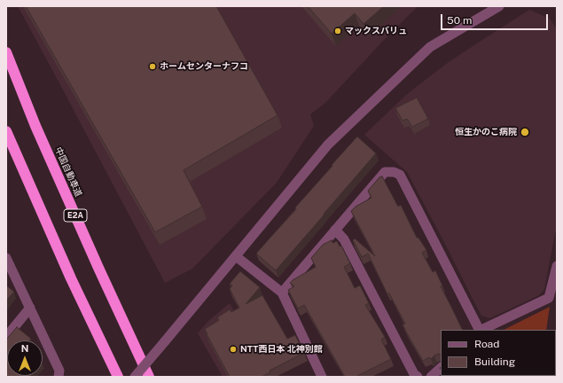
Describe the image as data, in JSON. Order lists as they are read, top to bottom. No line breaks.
{"streets":{"highway":["中国自動車道","E2A"]},"places":["マックスバリュ","ホームセンターナフコ","恒生かのこ病院","NTT西日本 北神別館"],"legend":["Road","Building"],"scale_bar":"50 m","north":"top"}
